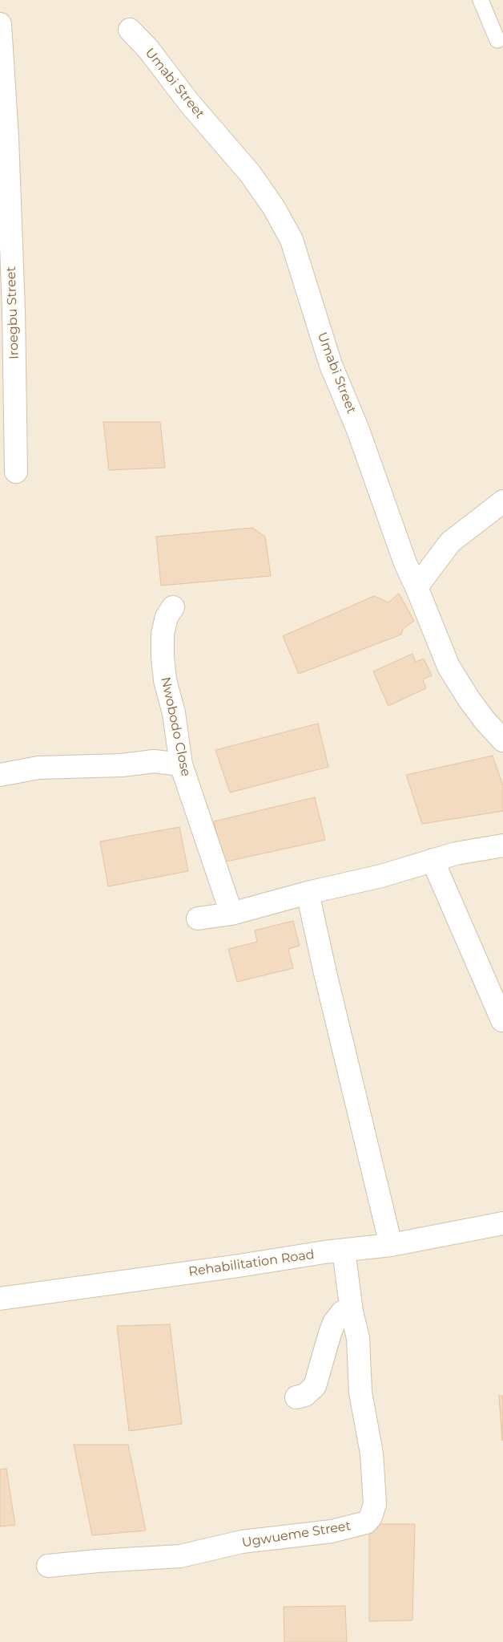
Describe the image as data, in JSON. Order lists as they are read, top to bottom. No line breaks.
{"streets":{"street":["Umabi Street","Iroegbu Street","Nwobodo Close","Rehabilitation Road","Ugwueme Street"]},"crossings":[["Rehabilitation Road","Ugwueme Street"]]}
